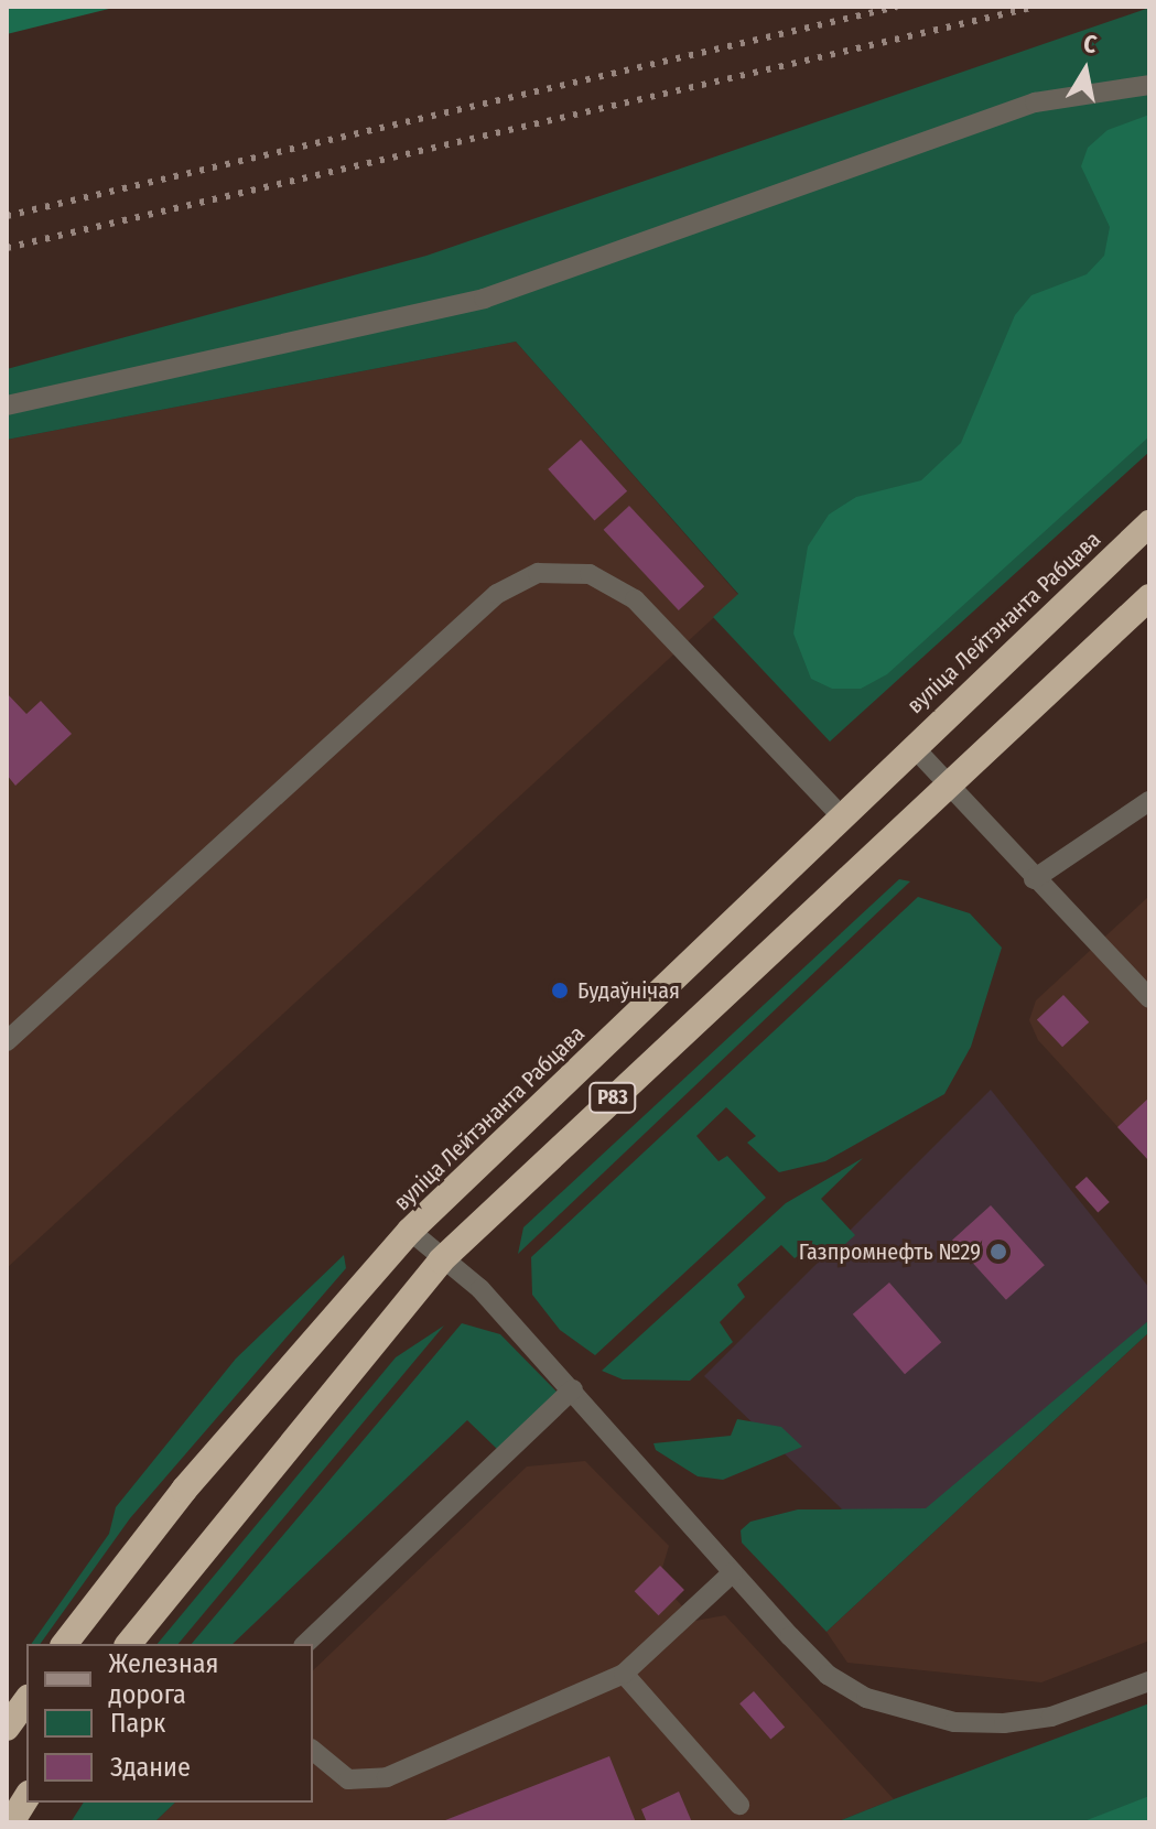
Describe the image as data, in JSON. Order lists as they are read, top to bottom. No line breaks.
{"streets":{"highway":["вуліца Лейтэнанта Рабцава","Р83"]},"places":["Будаўнічая","Газпромнефть №29"],"legend":["Железная дорога","Парк","Здание"],"north":"top"}
